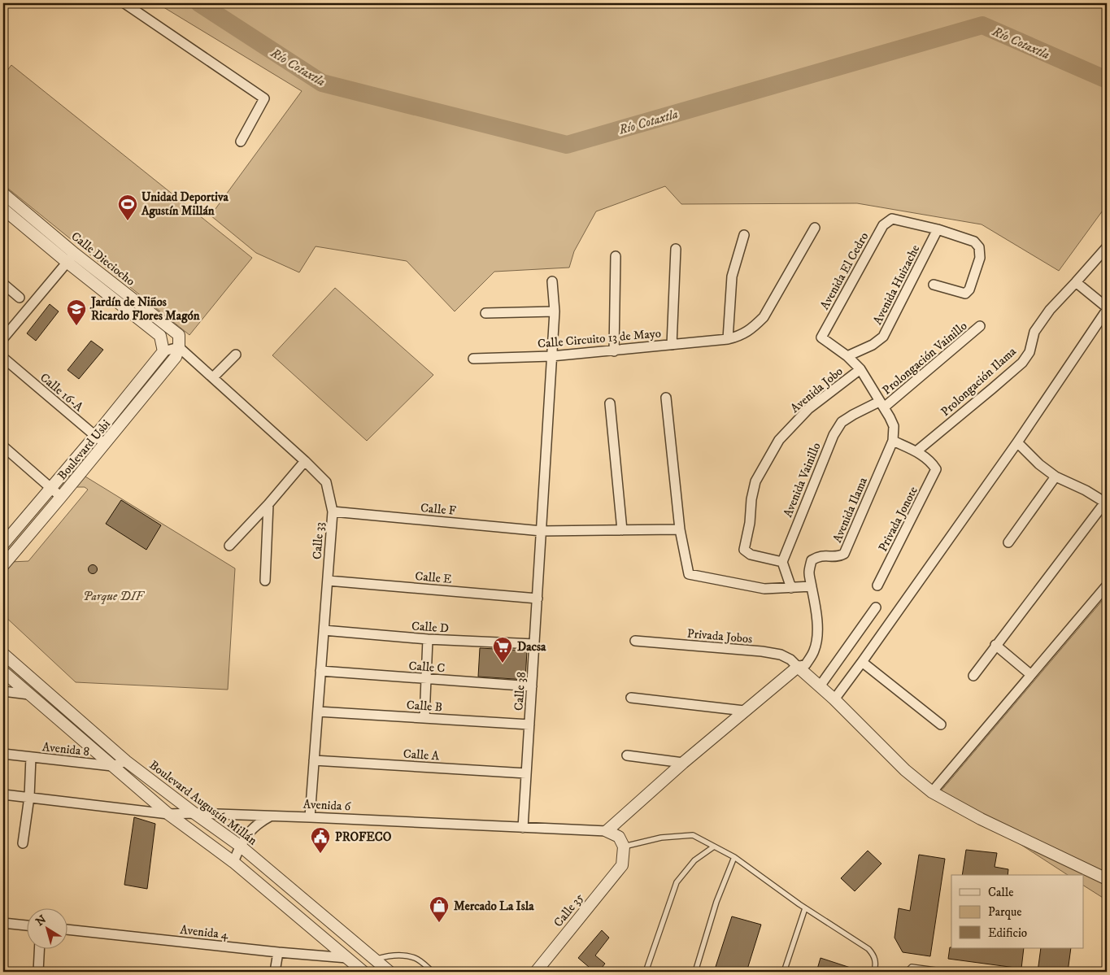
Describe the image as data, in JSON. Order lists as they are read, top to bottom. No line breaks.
{"streets":{"street":["Calle Dieciocho","Avenida El Cedro","Avenida Huizache","Calle Circuito 13 de Mayo","Prolongación Vainillo","Prolongación Ilama","Avenida Jobo","Calle 16-A","Boulevard Usbi","Avenida Vainillo","Calle F","Avenida Ilama","Privada Jonote","Calle 33","Calle E","Calle D","Privada Jobos","Calle C","Calle 38","Calle B","Avenida 8","Calle A","Boulevard Augustín Millán","Avenida 6","Calle 35","Avenida 4"]},"crossings":[["Calle Dieciocho","Boulevard Usbi"],["Calle Dieciocho","Calle 33"],["Avenida El Cedro","Avenida Huizache"],["Calle Circuito 13 de Mayo","Calle 38"],["Prolongación Vainillo","Avenida Vainillo"],["Prolongación Ilama","Privada Jonote"],["Avenida Jobo","Avenida Vainillo"],["Calle 16-A","Boulevard Usbi"],["Boulevard Usbi","Calle 33"],["Calle F","Calle 33"],["Calle F","Calle 38"],["Calle 33","Calle E"],["Calle 33","Calle D"],["Calle 33","Calle C"],["Calle 33","Calle B"],["Calle 33","Calle A"],["Calle 33","Avenida 6"],["Calle E","Calle 38"],["Calle D","Calle 38"],["Calle C","Calle 38"],["Calle 38","Calle B"],["Calle 38","Calle A"],["Calle 38","Avenida 6"],["Avenida 8","Boulevard Augustín Millán"],["Boulevard Augustín Millán","Avenida 6"]],"water":["Río Cotaxtla"],"parks":["Parque DIF"],"places":{"sports":["Unidad Deportiva Agustín Millán"],"school or university":["Jardín de Niños Ricardo Flores Magón"],"supermarket":["Dacsa"],"public building":["PROFECO"],"shop":["Mercado La Isla"]},"legend":["Calle","Parque","Edificio"],"north":"top left"}
